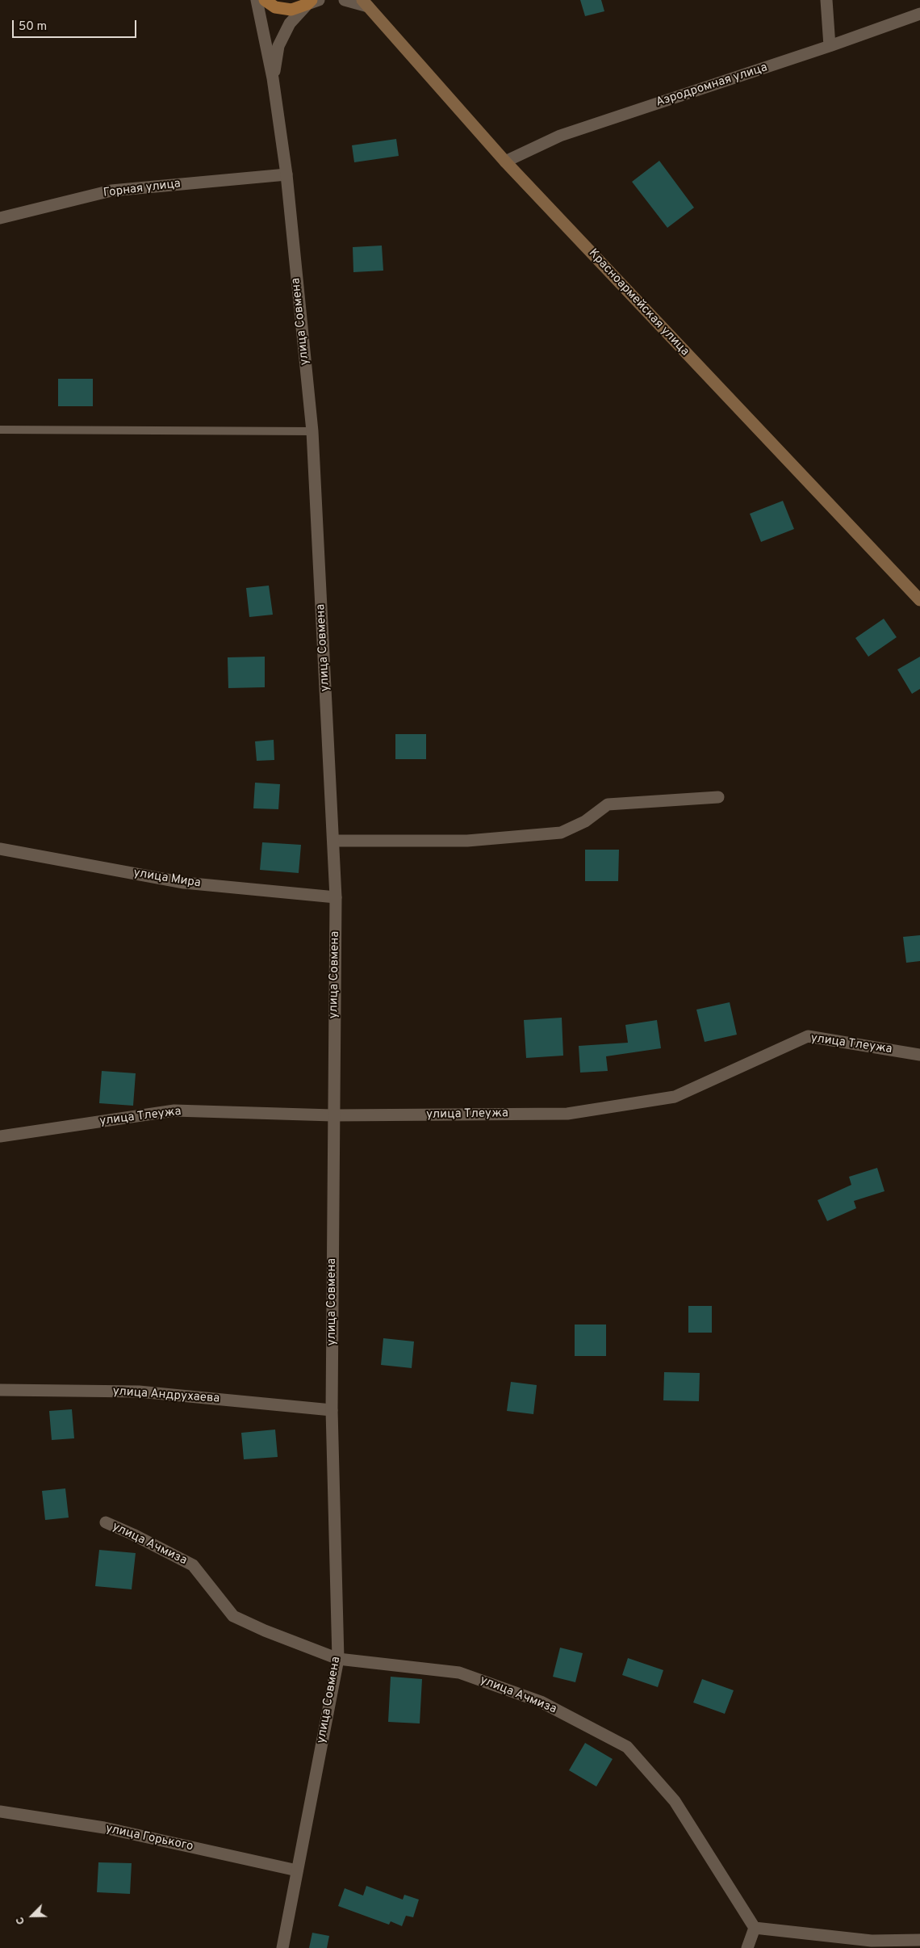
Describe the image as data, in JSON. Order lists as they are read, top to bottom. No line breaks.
{"streets":{"main road":["Красноармейская улица"],"street":["Аэродромная улица","Горная улица","улица Совмена","улица Мира","улица Тлеужа","улица Андрухаева","улица Ачмиза","улица Горького"]},"crossings":[["Аэродромная улица","Красноармейская улица"],["Горная улица","улица Совмена"],["улица Совмена","улица Мира"],["улица Совмена","улица Тлеужа"],["улица Совмена","улица Андрухаева"],["улица Совмена","улица Ачмиза"],["улица Совмена","улица Горького"]],"scale_bar":"50 m","north":"bottom left"}
